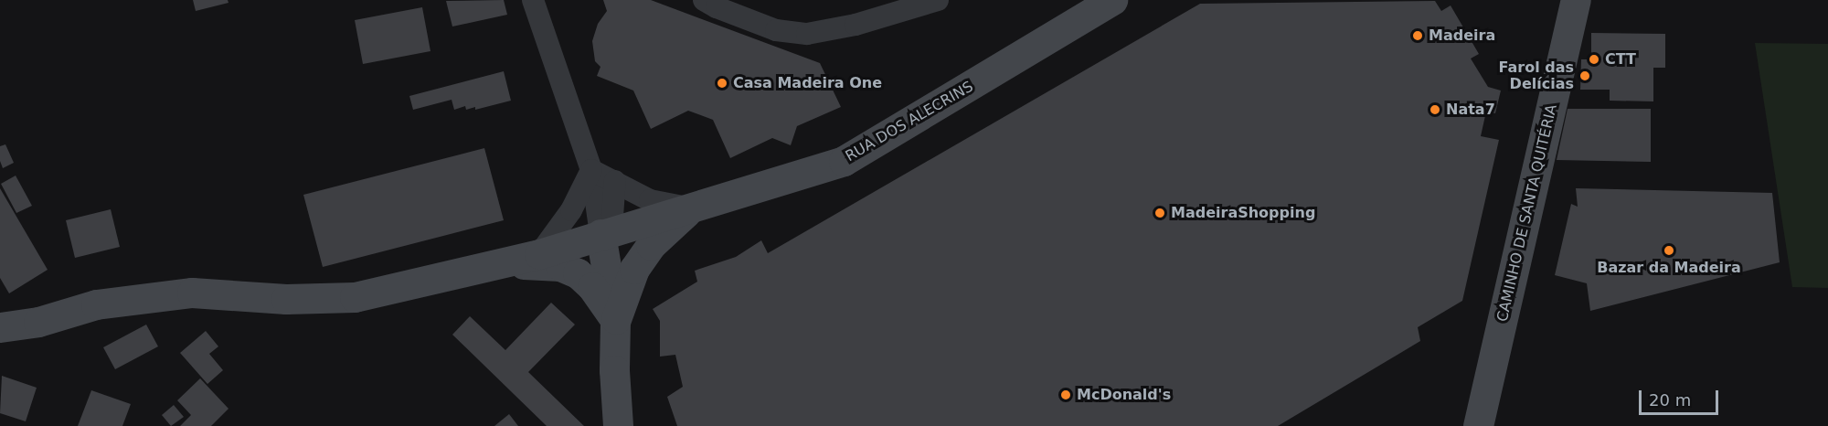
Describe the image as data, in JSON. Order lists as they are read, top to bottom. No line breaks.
{"streets":{"street":["RUA DOS ALECRINS","CAMINHO DE SANTA QUITÉRIA"]},"places":["Madeira","CTT","Farol das Delícias","Casa Madeira One","Nata7","MadeiraShopping","Bazar da Madeira","McDonald's"],"scale_bar":"20 m"}
